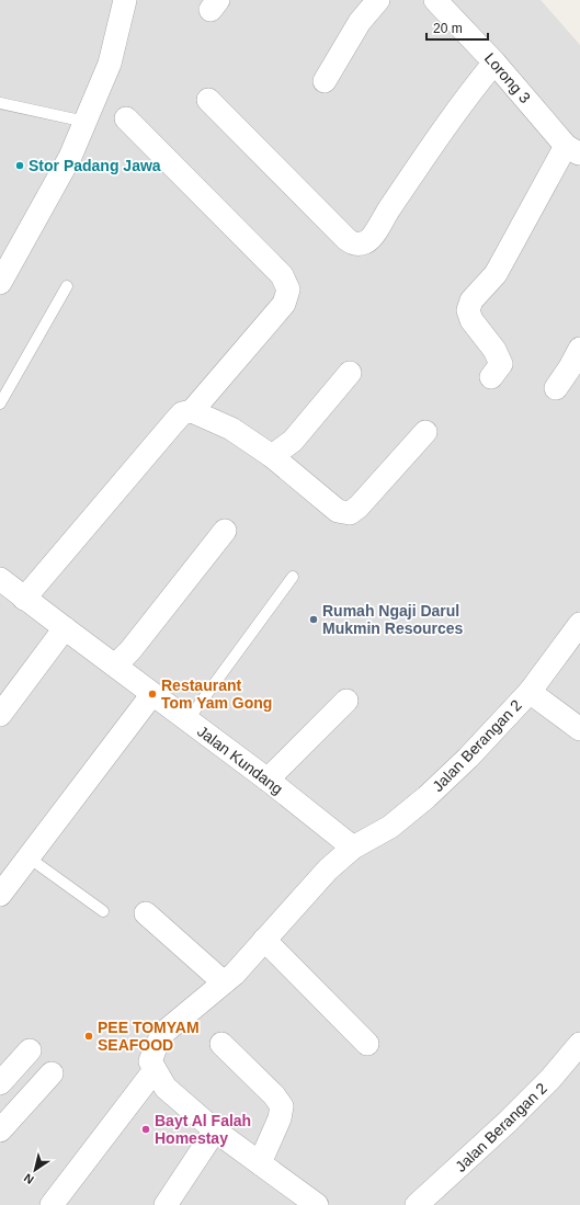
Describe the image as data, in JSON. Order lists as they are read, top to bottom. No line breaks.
{"streets":{"street":["Lorong 3","Jalan Berangan 2","Jalan Kundang"]},"crossings":[["Jalan Berangan 2","Jalan Kundang"]],"places":["Stor Padang Jawa","Rumah Ngaji Darul Mukmin Resources","Restaurant Tom Yam Gong","PEE TOMYAM SEAFOOD","Bayt Al Falah Homestay"],"scale_bar":"20 m","north":"bottom left"}
